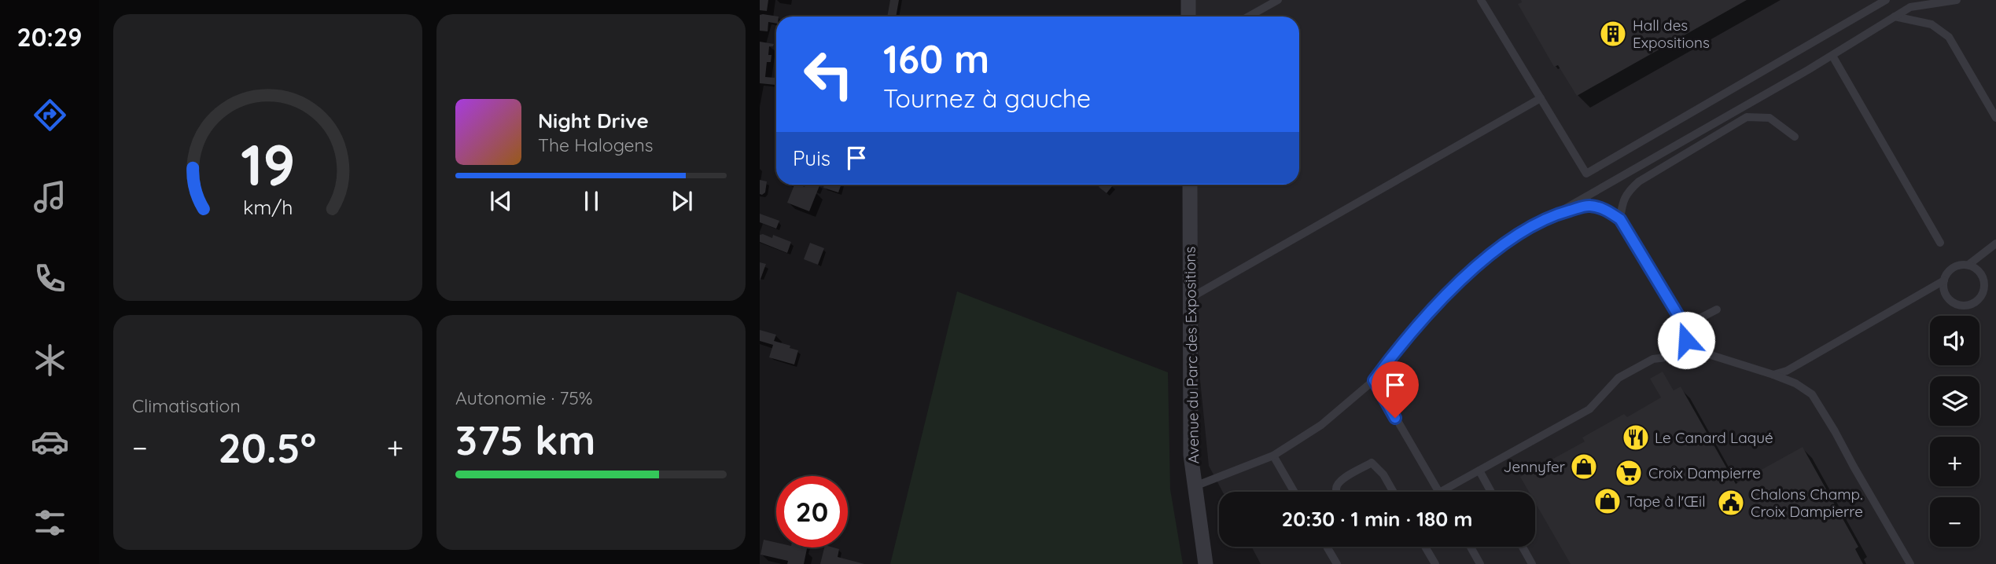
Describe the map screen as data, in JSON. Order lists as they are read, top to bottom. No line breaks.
{"streets":{"street":["Avenue du Parc des Expositions"]},"places":{"building":["Hall des Expositions"],"restaurant":["Le Canard Laqué"],"shop":["Jennyfer","Tape à l'Œil"],"supermarket":["Croix Dampierre"],"public building":["Chalons Champ. Croix Dampierre"]},"page":{"tabs":"20:29","turn":["160 m","Tournez à gauche"],"song":["Night Drive","The Halogens"],"then":"Puis","tile":["Climatisation",["Autonomie · 75%","375 km"]],"map_buttons":["+","−"],"heat":["−","20.5°","+"],"limit":"20","trip":"20:30 · 1 min · 180 m","gauge":["19","km/h"]}}
